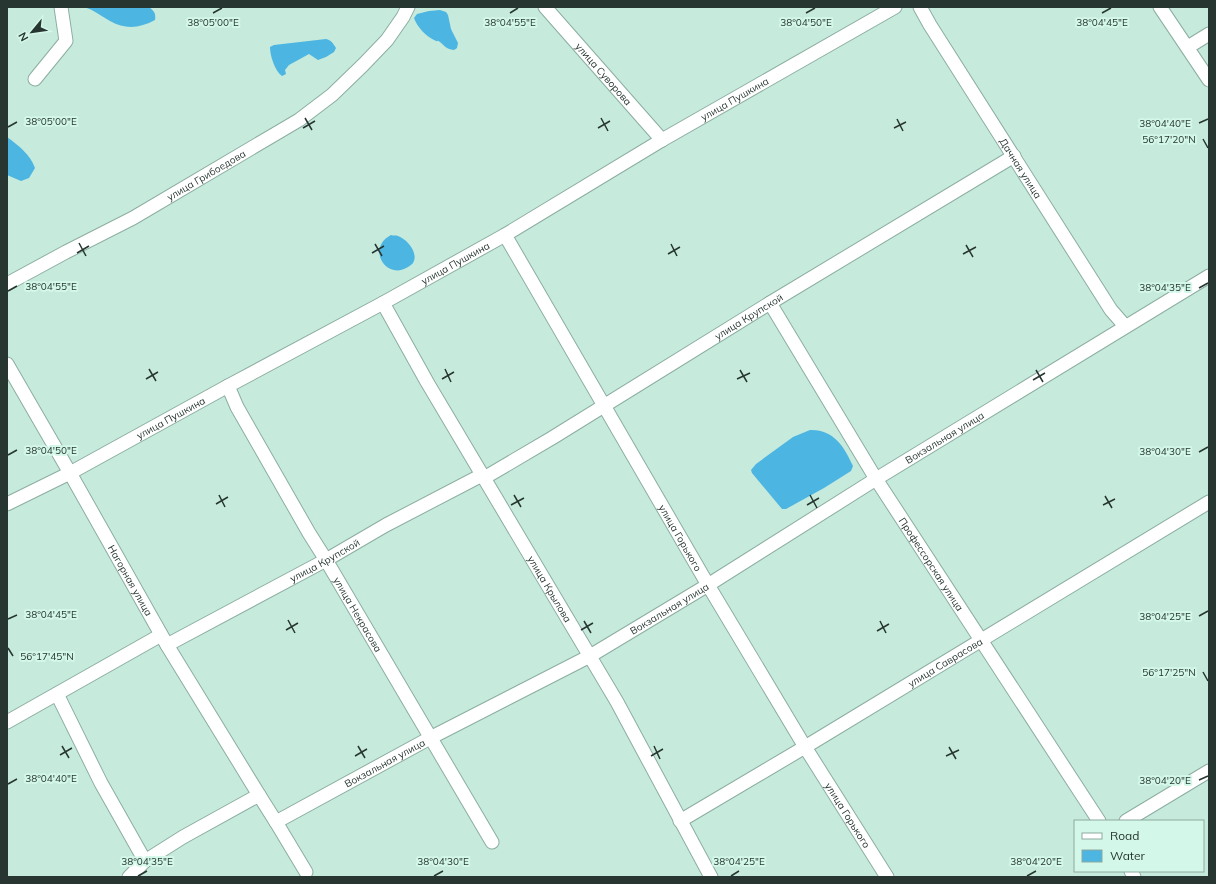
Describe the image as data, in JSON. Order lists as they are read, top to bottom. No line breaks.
{"streets":{"street":["улица Суворова","улица Пушкина","Дачная улица","улица Грибоедова","улица Крупской","Вокзальная улица","улица Горького","Профессорская улица","Нагорная улица","улица Крылова","улица Некрасова","улица Саврасова"]},"crossings":[["улица Суворова","улица Пушкина"],["улица Пушкина","улица Горького"],["улица Пушкина","Нагорная улица"],["улица Пушкина","улица Крылова"],["улица Пушкина","улица Некрасова"],["Дачная улица","улица Крупской"],["Дачная улица","Вокзальная улица"],["улица Крупской","улица Горького"],["улица Крупской","Профессорская улица"],["улица Крупской","Нагорная улица"],["улица Крупской","улица Крылова"],["улица Крупской","улица Некрасова"],["Вокзальная улица","улица Горького"],["Вокзальная улица","Профессорская улица"],["Вокзальная улица","улица Крылова"],["Вокзальная улица","улица Некрасова"],["улица Горького","улица Саврасова"],["Профессорская улица","улица Саврасова"],["улица Крылова","улица Саврасова"]],"legend":["Road","Water"],"north":"bottom left","coordinates":["38°05'00\"E","38°04'55\"E","38°04'50\"E","38°04'45\"E","38°04'40\"E","56°17'20\"N","38°04'35\"E","38°04'30\"E","38°04'25\"E","56°17'45\"N","56°17'25\"N","38°04'20\"E"]}
